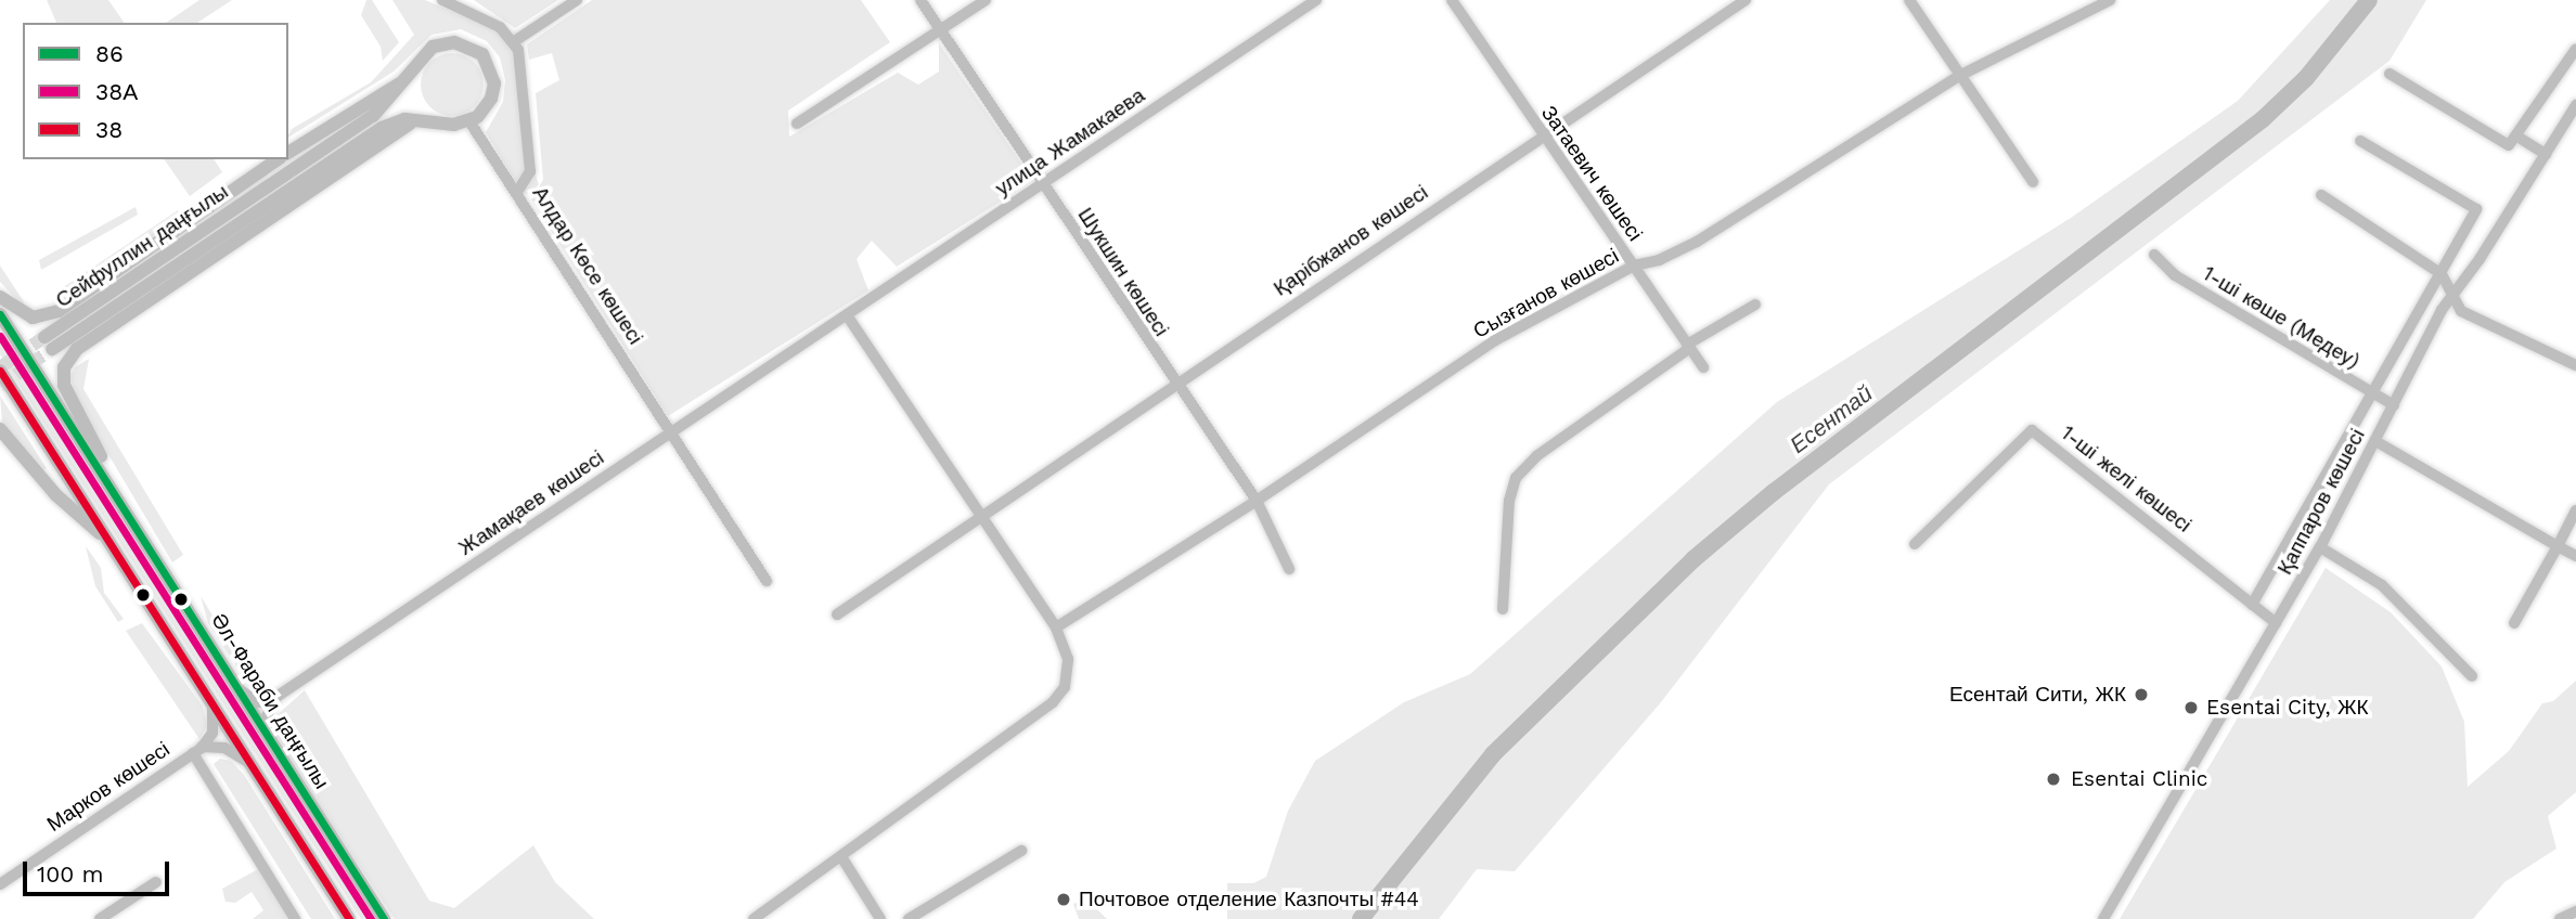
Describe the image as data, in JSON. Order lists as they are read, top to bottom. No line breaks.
{"streets":{"main road":["Сейфуллин даңғылы","Әл-Фараби даңғылы"],"street":["улица Жамакаева","Затаевич көшесі","Қарібжанов көшесі","Алдар Көсе көшесі","Шукшин көшесі","Сызғанов көшесі","1-ші көше (Медеу)","1-ші желі көшесі","Қаппаров көшесі","Жамақаев көшесі","Марков көшесі"]},"crossings":[["улица Жамакаева","Шукшин көшесі"],["улица Жамакаева","Жамақаев көшесі"],["Затаевич көшесі","Қарібжанов көшесі"],["Затаевич көшесі","Сызғанов көшесі"],["Қарібжанов көшесі","Шукшин көшесі"],["Сейфуллин даңғылы","Алдар Көсе көшесі"],["Алдар Көсе көшесі","Жамақаев көшесі"],["Шукшин көшесі","Сызғанов көшесі"],["1-ші көше (Медеу)","Қаппаров көшесі"],["1-ші желі көшесі","Қаппаров көшесі"]],"water":["Есентай"],"places":["Есентай Сити, ЖК","Esentai City, ЖК","Esentai Clinic","Почтовое отделение Казпочты #44"],"lines":["transit line 86","transit line 38А","transit line 38"],"legend":["86","38А","38"],"scale_bar":"100 m"}
